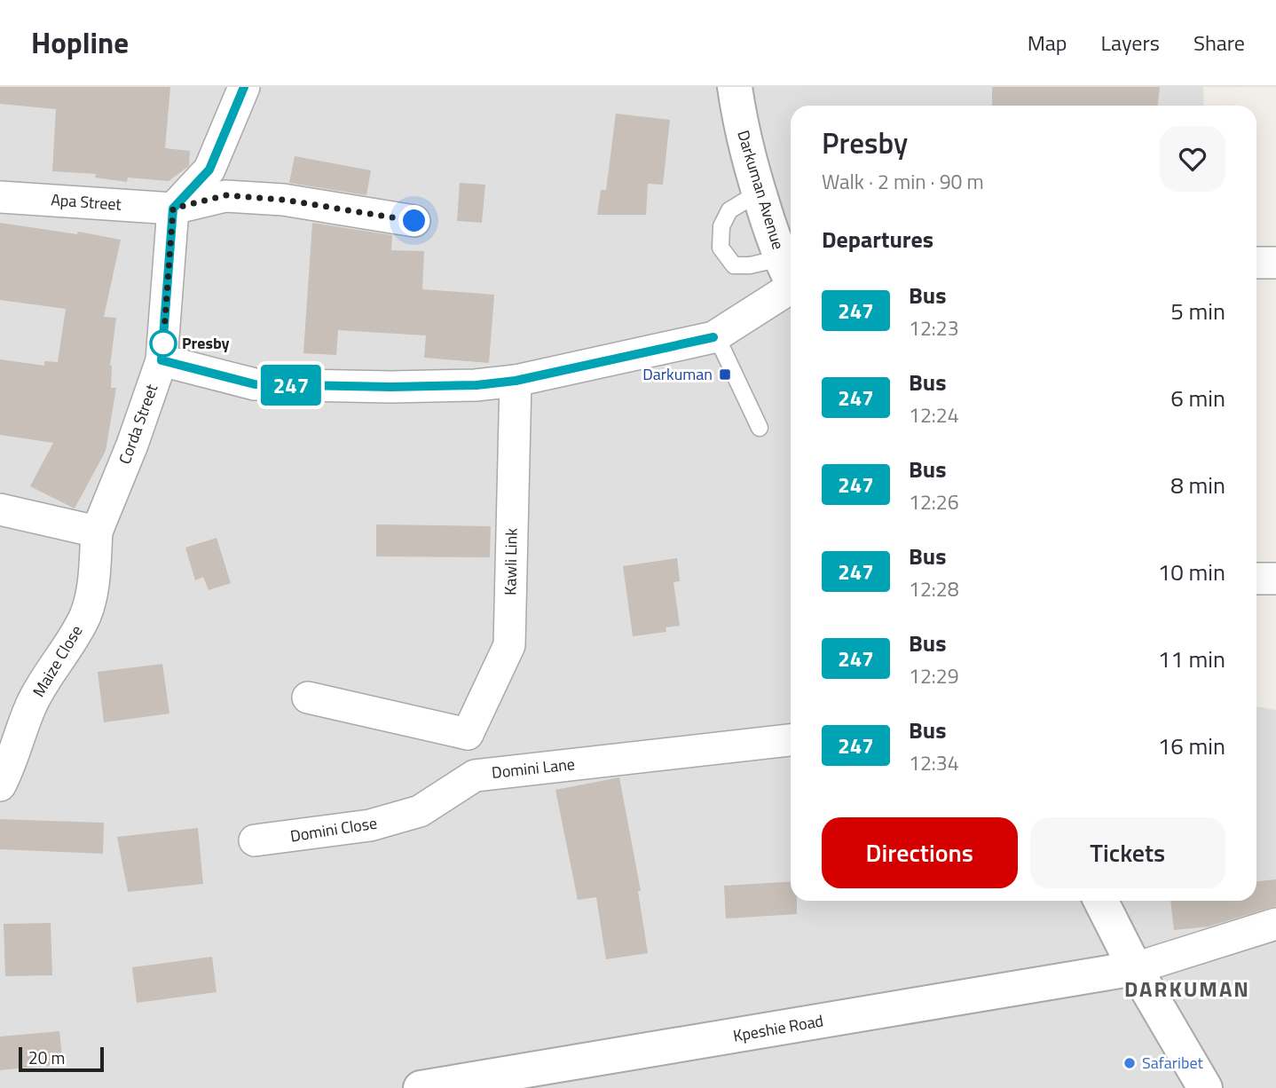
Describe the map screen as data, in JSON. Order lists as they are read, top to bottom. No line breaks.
{"streets":{"street":["Darkuman Avenue","Apa Street","Corda Street","Kawli Link","Maize Close","Domini Lane","Domini Close","Kpeshie Road"]},"crossings":[["Apa Street","Corda Street"],["Corda Street","Maize Close"],["Kawli Link","Domini Lane"],["Domini Lane","Domini Close"]],"districts":["DARKUMAN"],"places":{"other":["Presby","Safaribet"],"transit":["Darkuman"]},"lines":["bus line 247"],"scale_bar":"20 m","page":{"header":"Hopline","nav":["Map","Layers","Share"],"on_map":"247","heading":[["Presby","Walk · 2 min · 90 m"],"Departures"],"list":[{"mark":"247","name":"Bus","note":"12:23","value":"5 min"},{"mark":"247","name":"Bus","note":"12:24","value":"6 min"},{"mark":"247","name":"Bus","note":"12:26","value":"8 min"},{"mark":"247","name":"Bus","note":"12:28","value":"10 min"},{"mark":"247","name":"Bus","note":"12:29","value":"11 min"},{"mark":"247","name":"Bus","note":"12:34","value":"16 min"}],"buttons":["Directions","Tickets"],"scale":"20 m"}}
